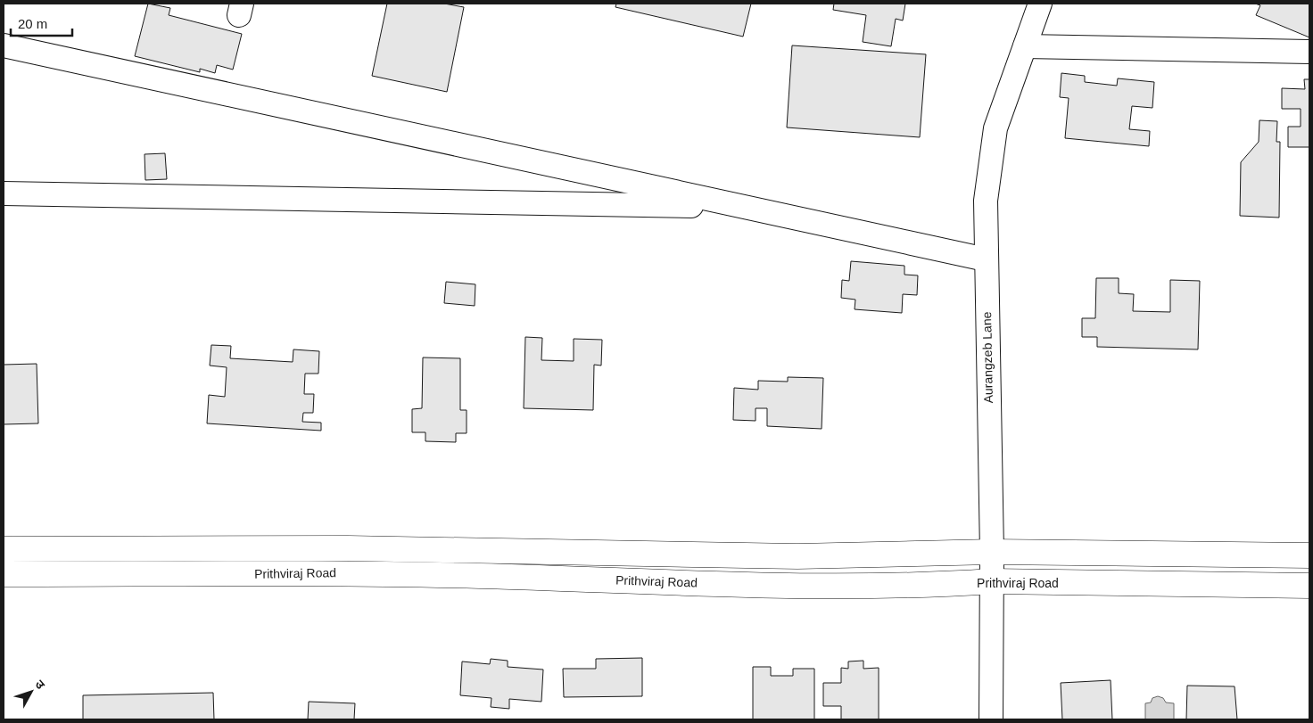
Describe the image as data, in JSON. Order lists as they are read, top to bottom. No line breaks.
{"streets":{"main road":["Prithviraj Road"],"street":["Aurangzeb Lane"]},"crossings":[["Aurangzeb Lane","Prithviraj Road"]],"scale_bar":"20 m","north":"top right"}
